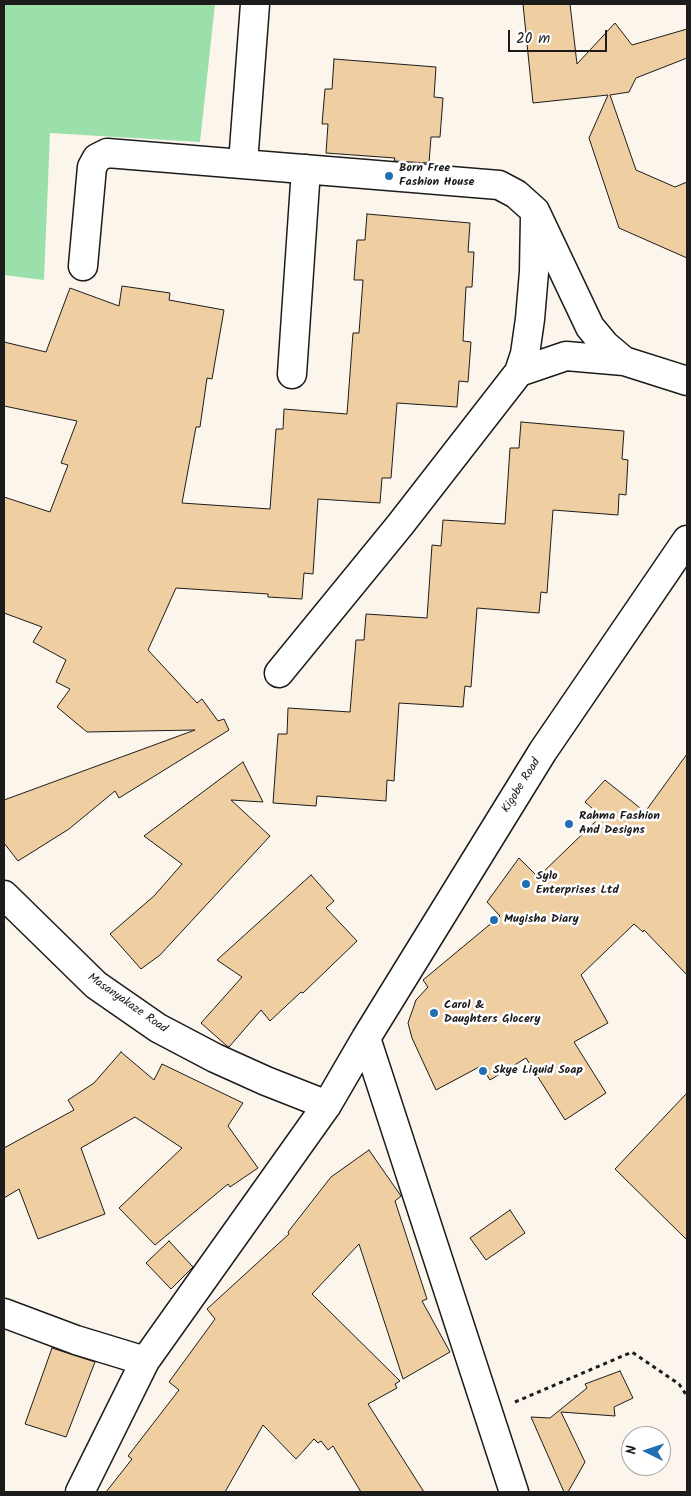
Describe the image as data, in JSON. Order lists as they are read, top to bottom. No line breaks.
{"streets":{"street":["Kigobe Road","Masanyakaze Road"]},"crossings":[["Kigobe Road","Masanyakaze Road"]],"places":["Born Free Fashion House","Rahma Fashion And Designs","Sylo Enterprises Ltd","Mugisha Diary","Carol & Daughters Glocery","Skye Liquid Soap"],"scale_bar":"20 m","north":"left"}
